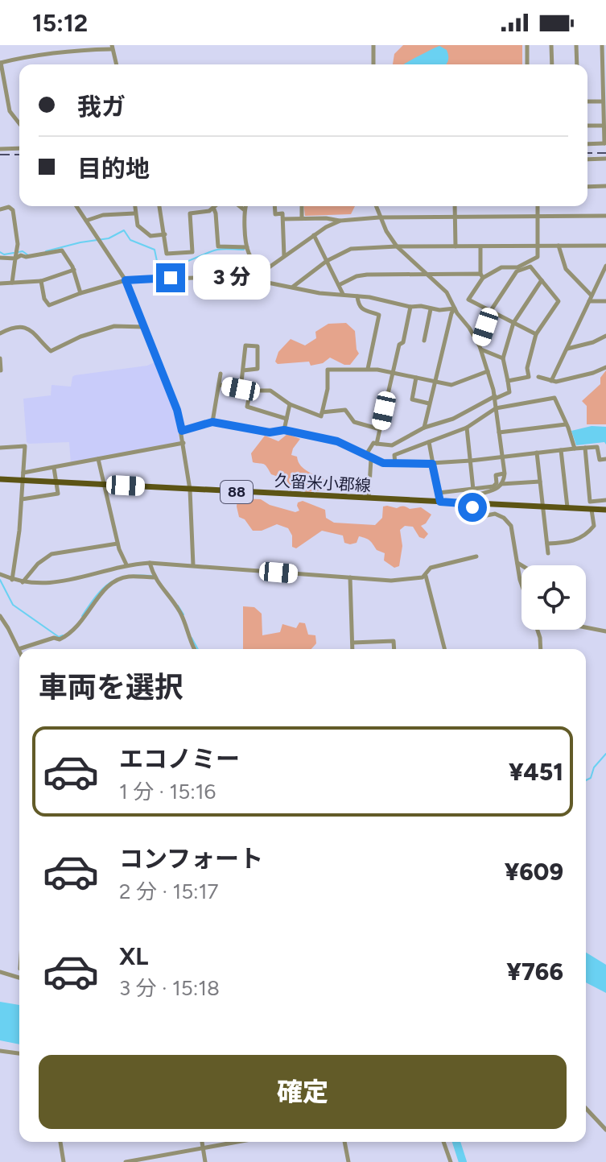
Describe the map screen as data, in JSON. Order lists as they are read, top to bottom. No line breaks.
{"streets":{"main road":["久留米小郡線","88"]},"page":{"status":"15:12","banner":["我ガ","目的地"],"bubble":"3 分","heading":"車両を選択","list":[{"name":"エコノミー","note":"1 分 · 15:16","value":"¥451"},{"name":"コンフォート","note":"2 分 · 15:17","value":"¥609"},{"name":"XL","note":"3 分 · 15:18","value":"¥766"}],"buttons":"確定"}}
